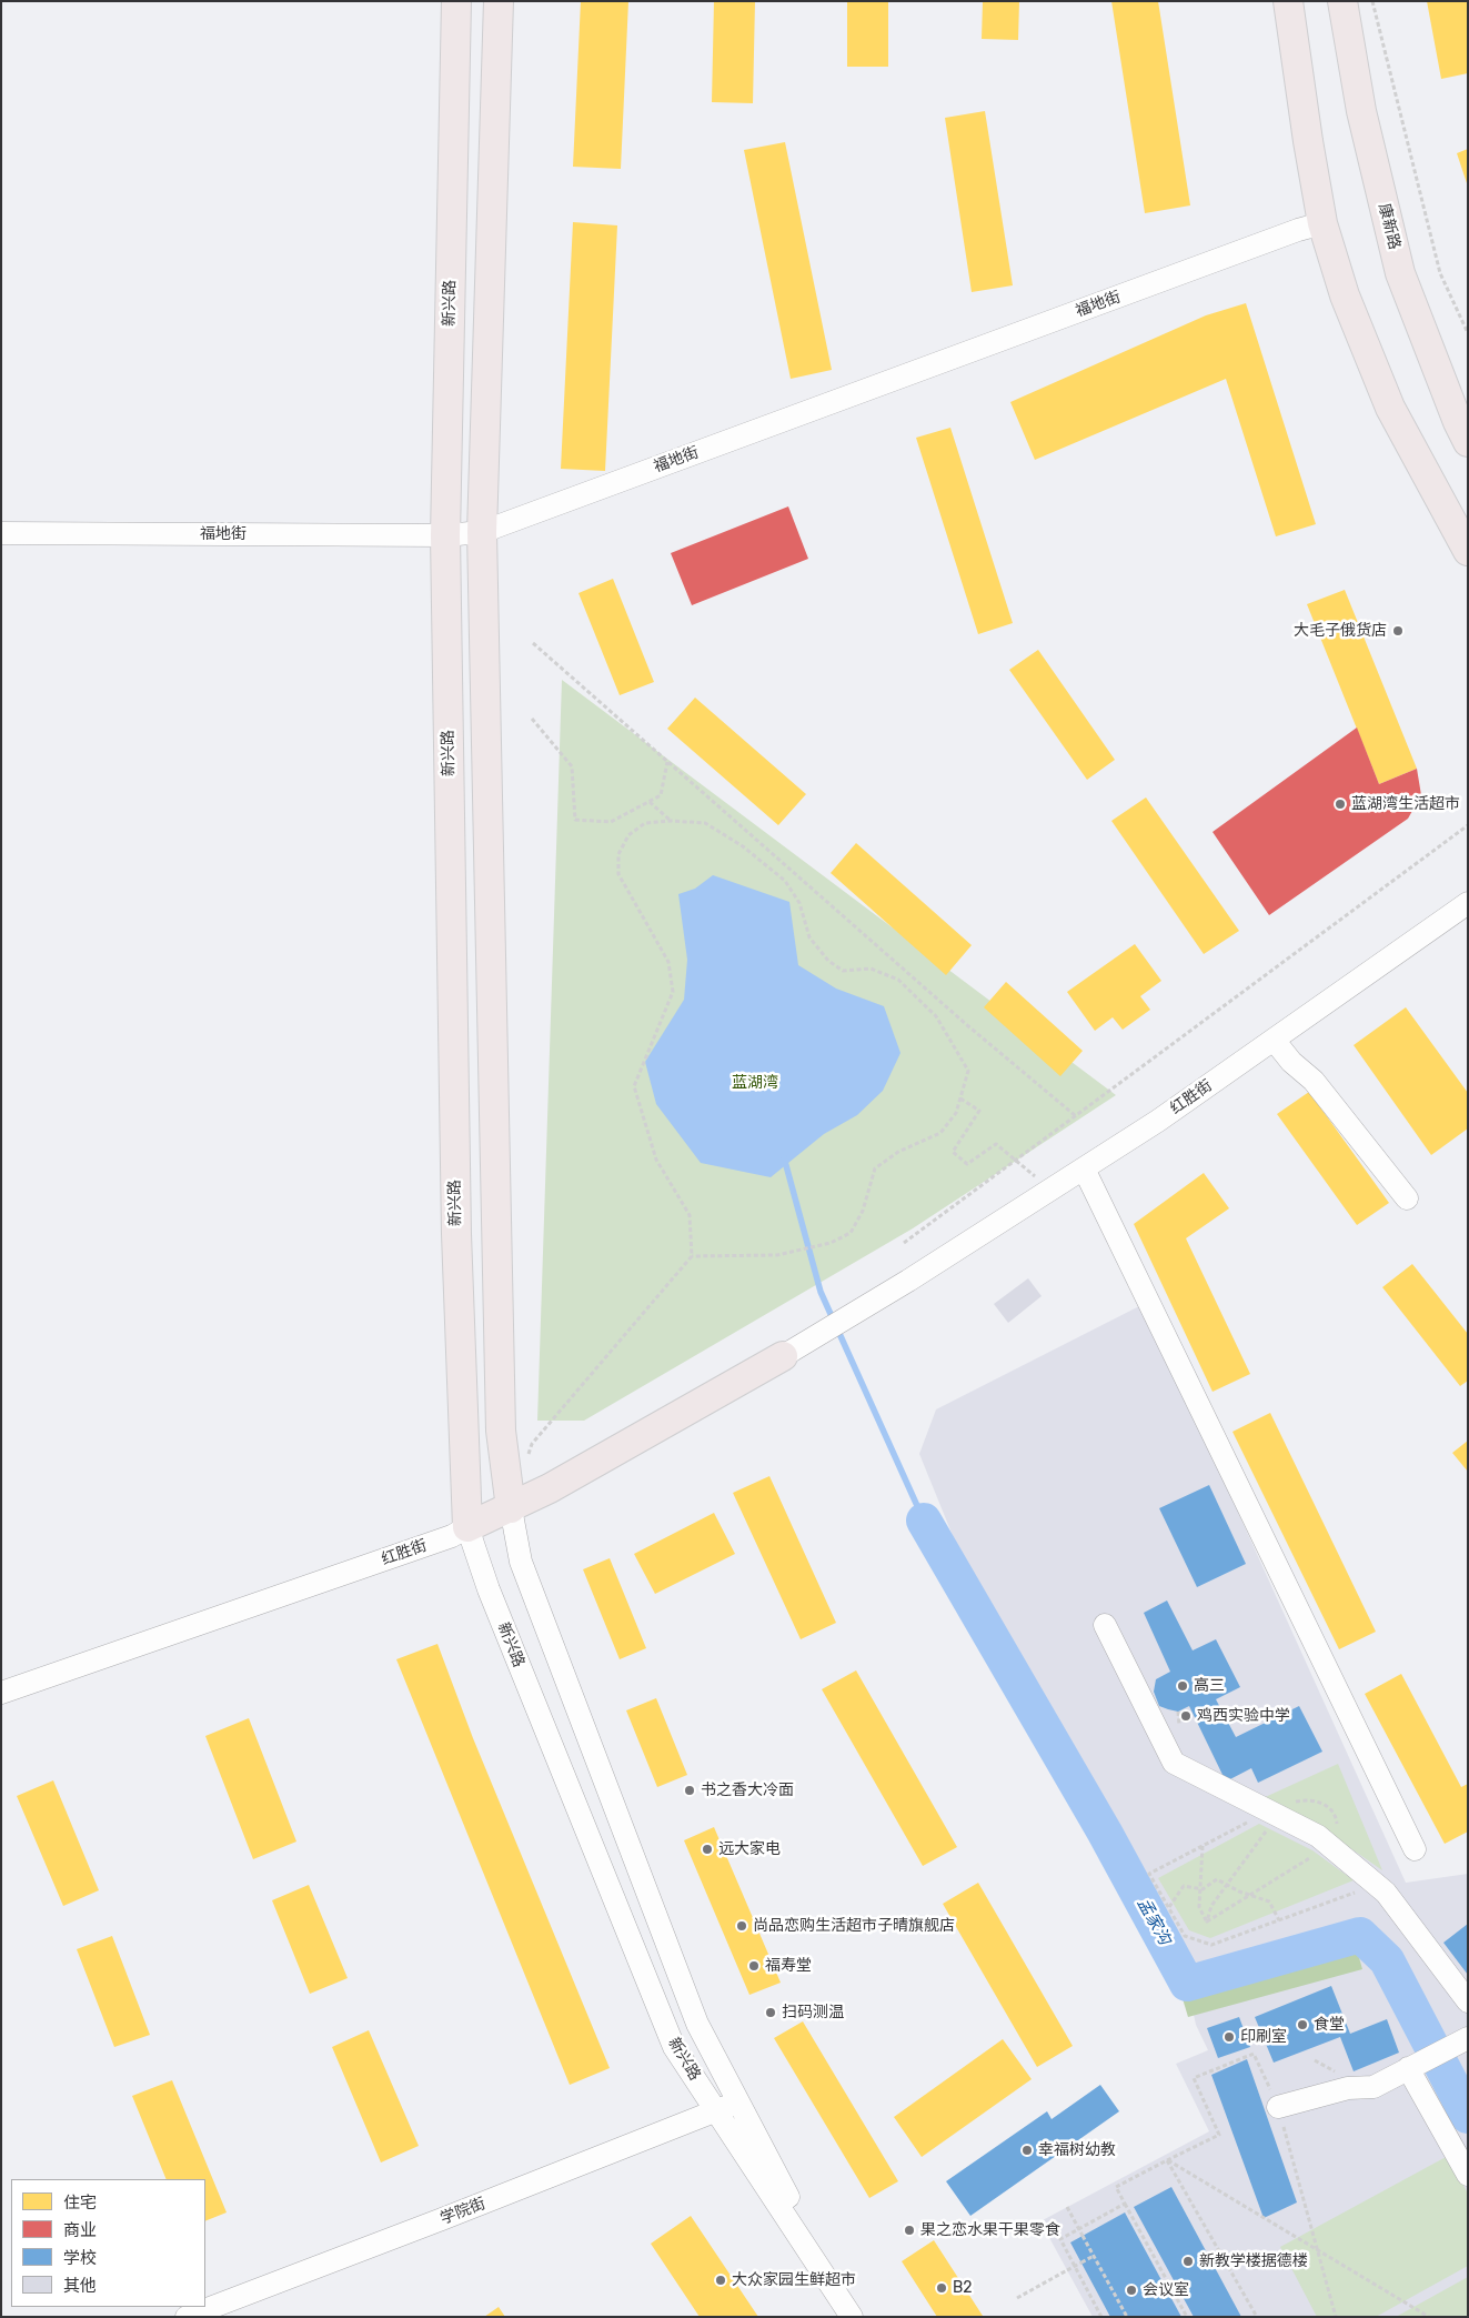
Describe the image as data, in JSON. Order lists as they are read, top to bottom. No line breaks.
{"streets":{"main road":["康新路","新兴路","红胜街"],"street":["福地街","学院街"]},"crossings":[["新兴路","福地街"],["新兴路","红胜街"],["新兴路","学院街"]],"water":["孟家沟"],"parks":["蓝湖湾"],"places":["大毛子俄货店","蓝湖湾生活超市","高三","鸡西实验中学","书之香大冷面","远大家电","尚品恋购生活超市子晴旗舰店","福寿堂","扫码测温","食堂","印刷室","幸福树幼教","果之恋水果干果零食","新教学楼据德楼","大众家园生鲜超市","B2","会议室"],"legend":["住宅","商业","学校","其他"]}
